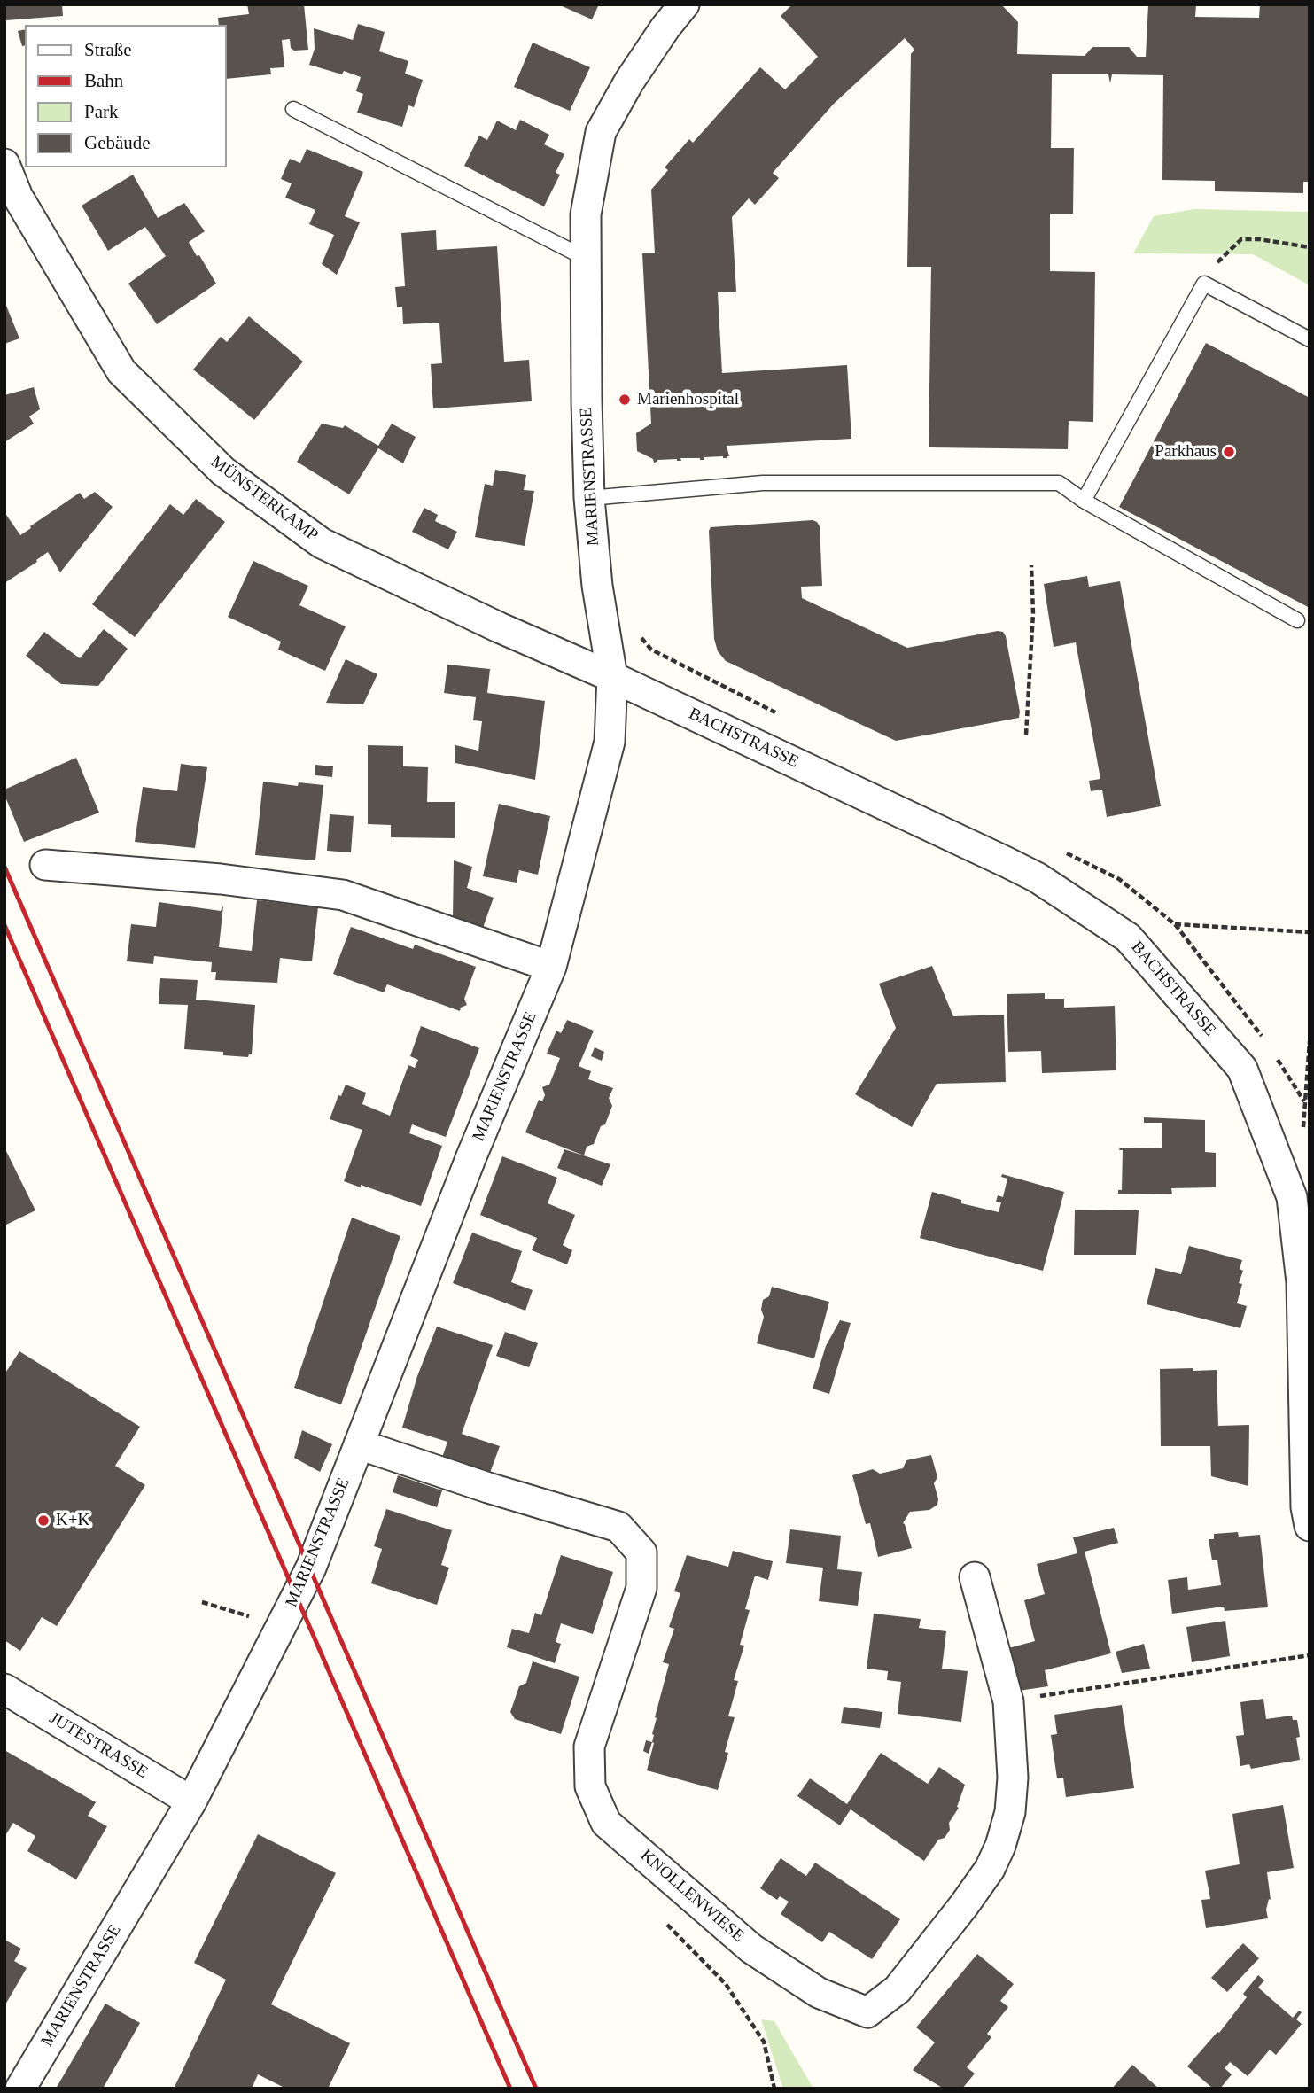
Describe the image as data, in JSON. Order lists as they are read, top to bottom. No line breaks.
{"streets":{"street":["MARIENSTRASSE","MÜNSTERKAMP","BACHSTRASSE","JUTESTRASSE","KNOLLENWIESE"]},"crossings":[["MARIENSTRASSE","MÜNSTERKAMP"],["MARIENSTRASSE","BACHSTRASSE"],["MARIENSTRASSE","JUTESTRASSE"],["MARIENSTRASSE","KNOLLENWIESE"],["MÜNSTERKAMP","BACHSTRASSE"]],"places":["Marienhospital","Parkhaus","K+K"],"legend":["Straße","Bahn","Park","Gebäude"]}
